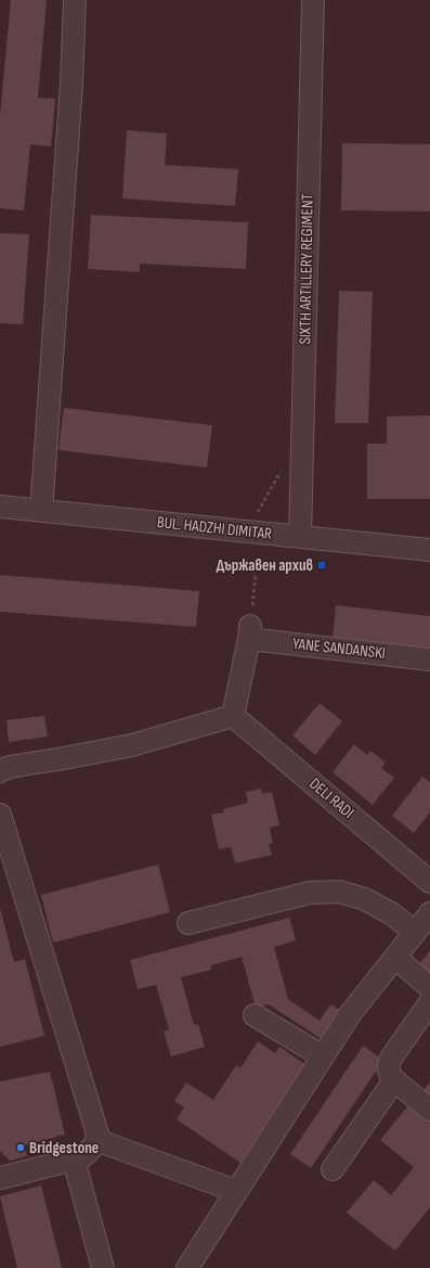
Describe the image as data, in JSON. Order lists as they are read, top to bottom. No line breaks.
{"streets":{"street":["SIXTH ARTILLERY REGIMENT","BUL. HADZHI DIMITAR","YANE SANDANSKI","DELI RADI"]},"crossings":[["SIXTH ARTILLERY REGIMENT","BUL. HADZHI DIMITAR"]],"places":{"transit":["Държавен архив"],"other":["Bridgestone"]}}
